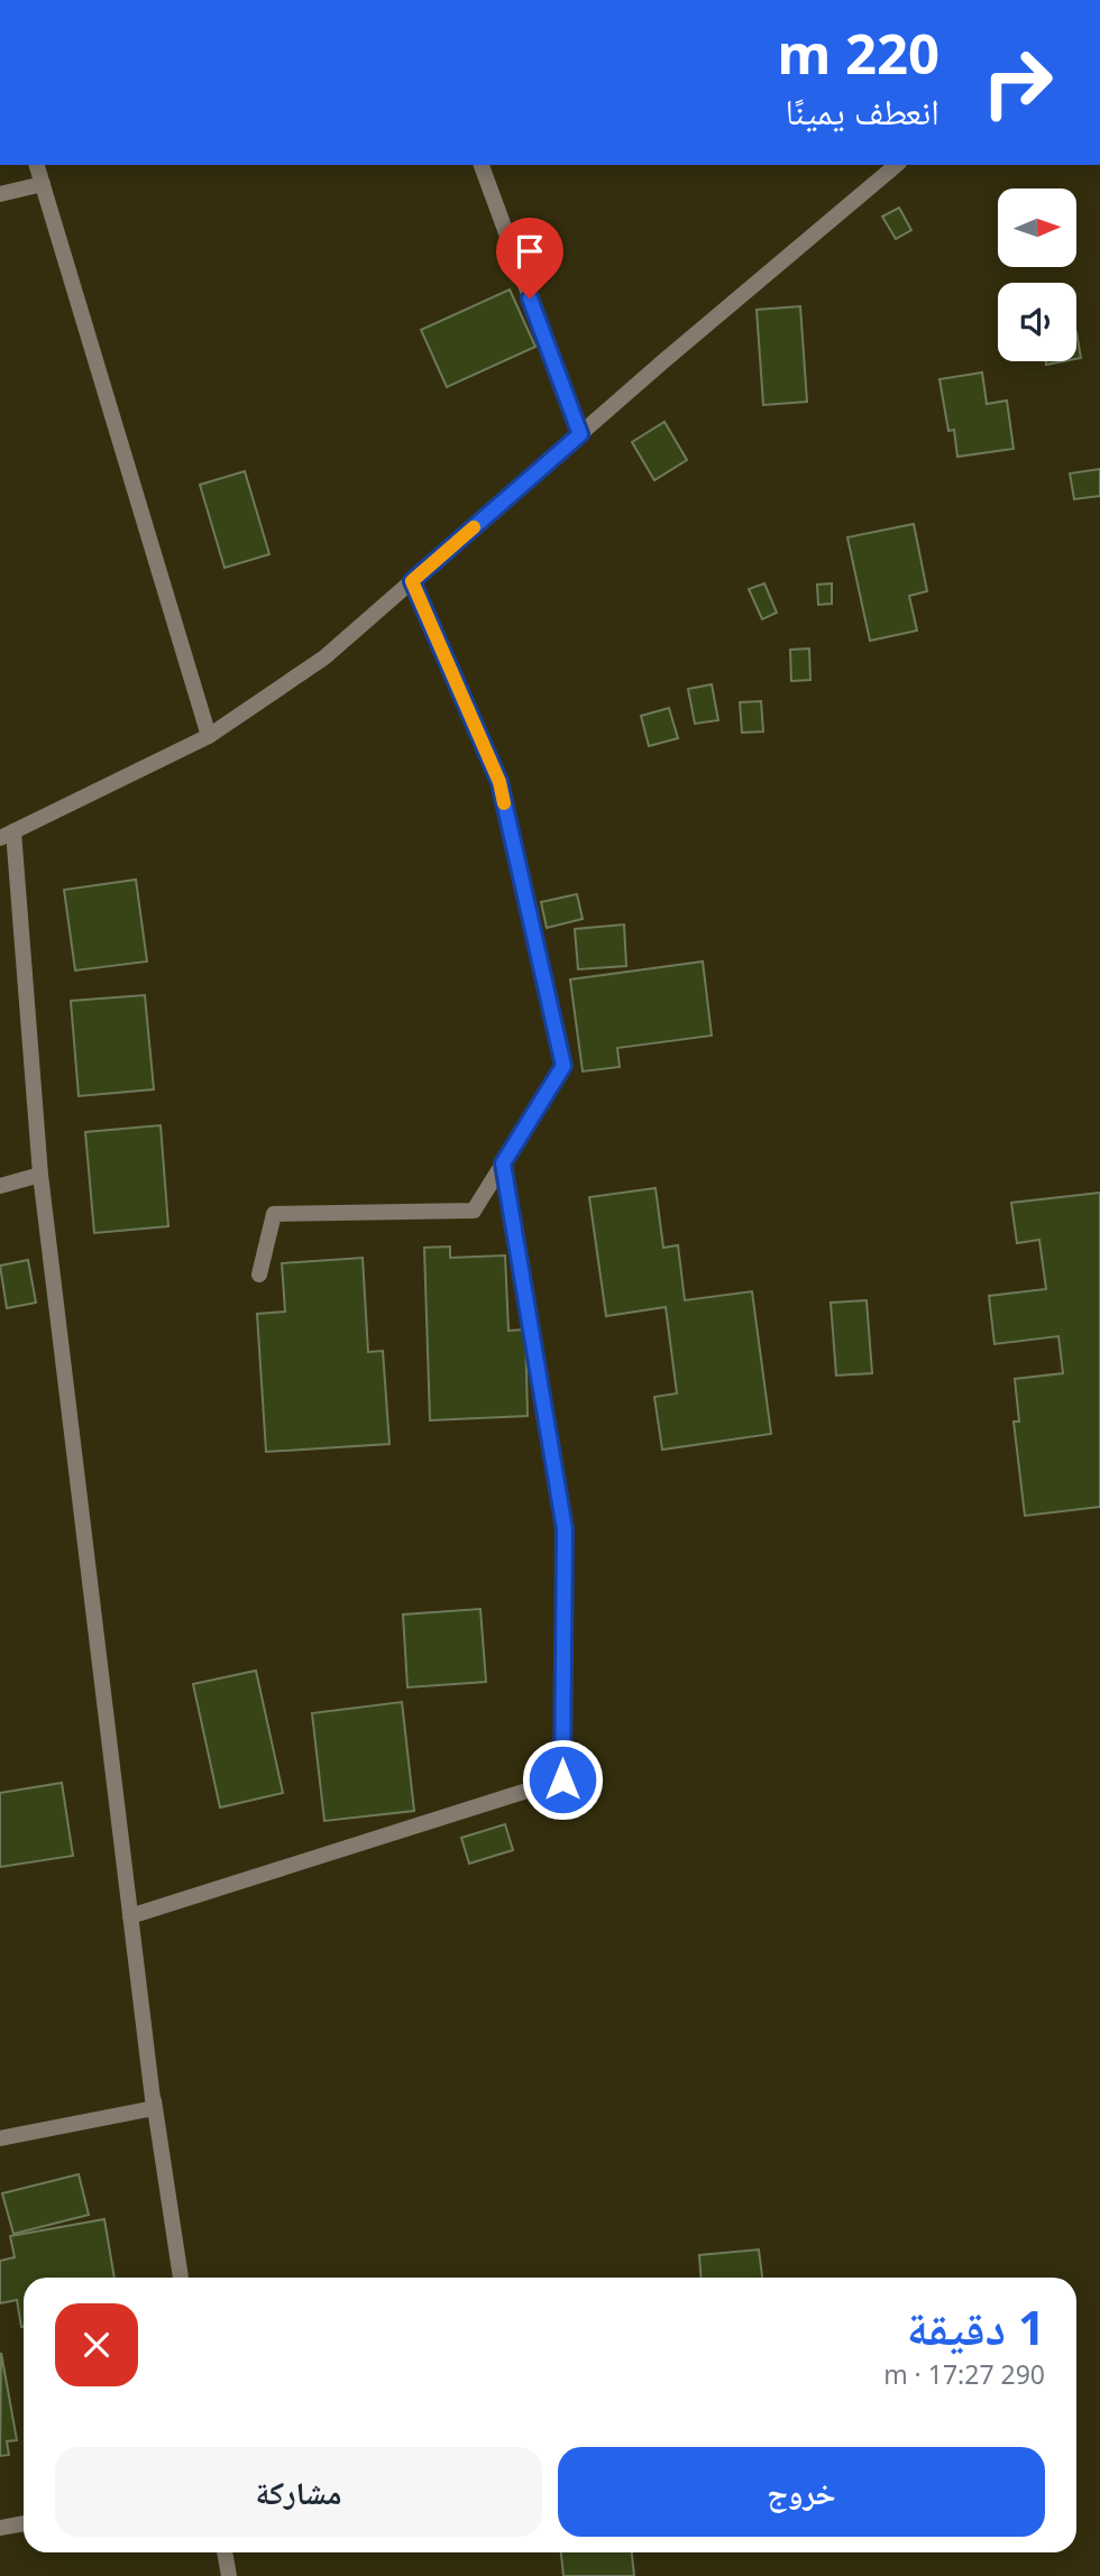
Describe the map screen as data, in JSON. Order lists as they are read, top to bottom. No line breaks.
{"north":"right","page":{"turn":["220 m","انعطف يمينًا"],"heading":["1 دقيقة","290 m · 17:27"],"buttons":["خروج","مشاركة"]}}
